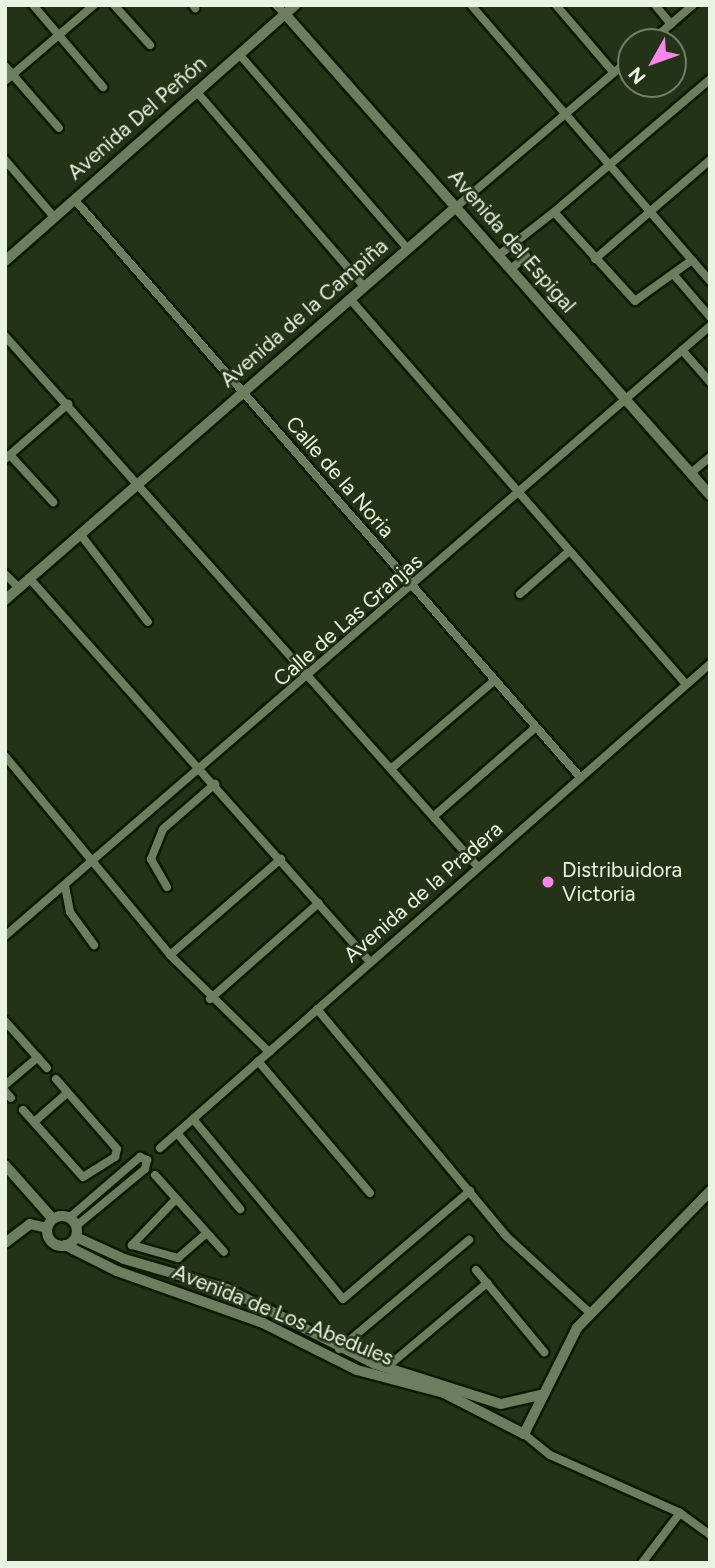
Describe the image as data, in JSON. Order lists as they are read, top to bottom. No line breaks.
{"streets":{"street":["Avenida Del Peñón","Avenida del Espigal","Avenida de la Campiña","Calle de la Noria","Calle de Las Granjas","Avenida de la Pradera","Avenida de Los Abedules"]},"crossings":[["Avenida Del Peñón","Avenida del Espigal"],["Avenida Del Peñón","Calle de la Noria"],["Avenida del Espigal","Avenida de la Campiña"],["Avenida del Espigal","Calle de Las Granjas"],["Avenida de la Campiña","Calle de la Noria"],["Calle de la Noria","Calle de Las Granjas"],["Calle de la Noria","Avenida de la Pradera"]],"places":["Distribuidora Victoria"],"north":"bottom left"}
